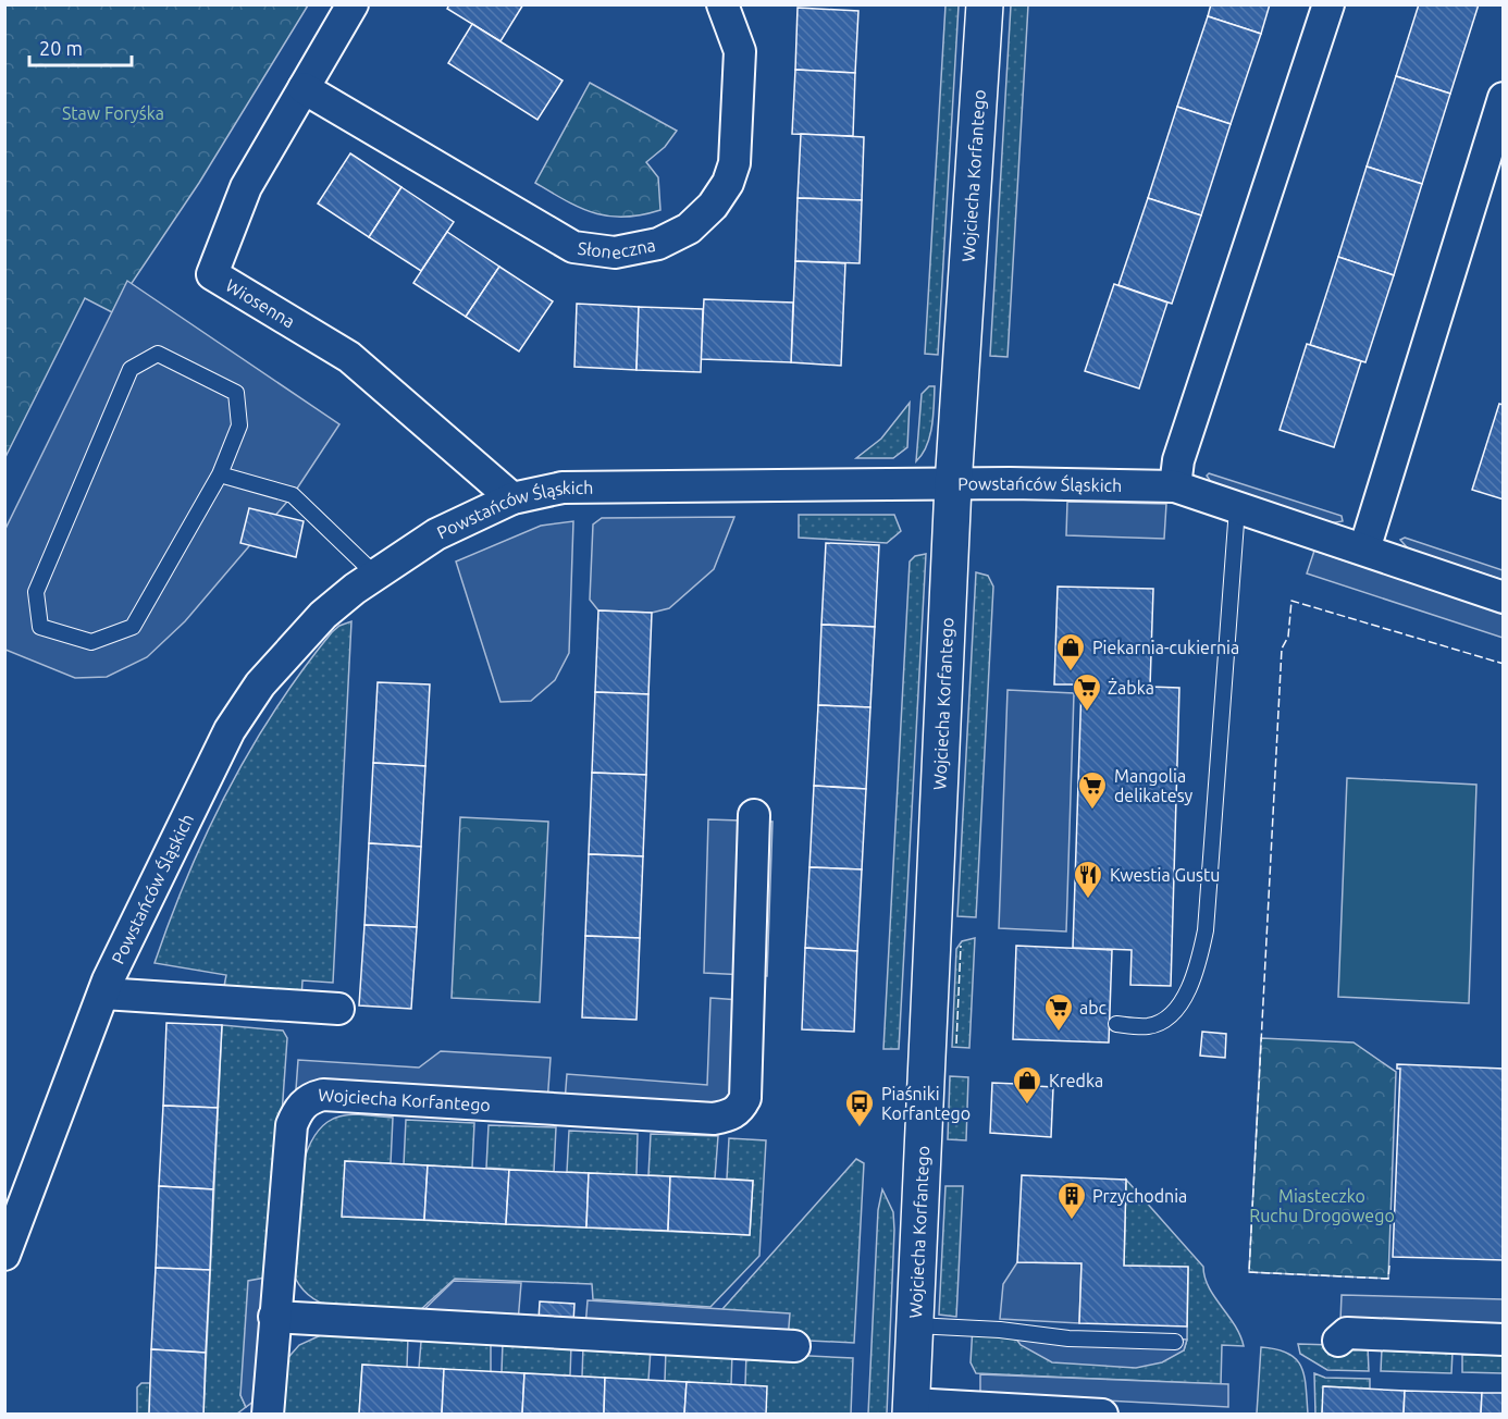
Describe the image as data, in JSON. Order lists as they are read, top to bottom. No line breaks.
{"streets":{"street":["Wojciecha Korfantego","Słoneczna","Wiosenna","Powstańców Śląskich"]},"crossings":[["Wojciecha Korfantego","Powstańców Śląskich"],["Słoneczna","Wiosenna"],["Wiosenna","Powstańców Śląskich"]],"parks":["Staw Foryśka","Miasteczko Ruchu Drogowego"],"places":{"shop":["Piekarnia-cukiernia","Kredka"],"supermarket":["Żabka","Mangolia delikatesy","abc"],"restaurant":["Kwestia Gustu"],"bus stop":["Piaśniki Korfantego"],"building":["Przychodnia"]},"scale_bar":"20 m"}
